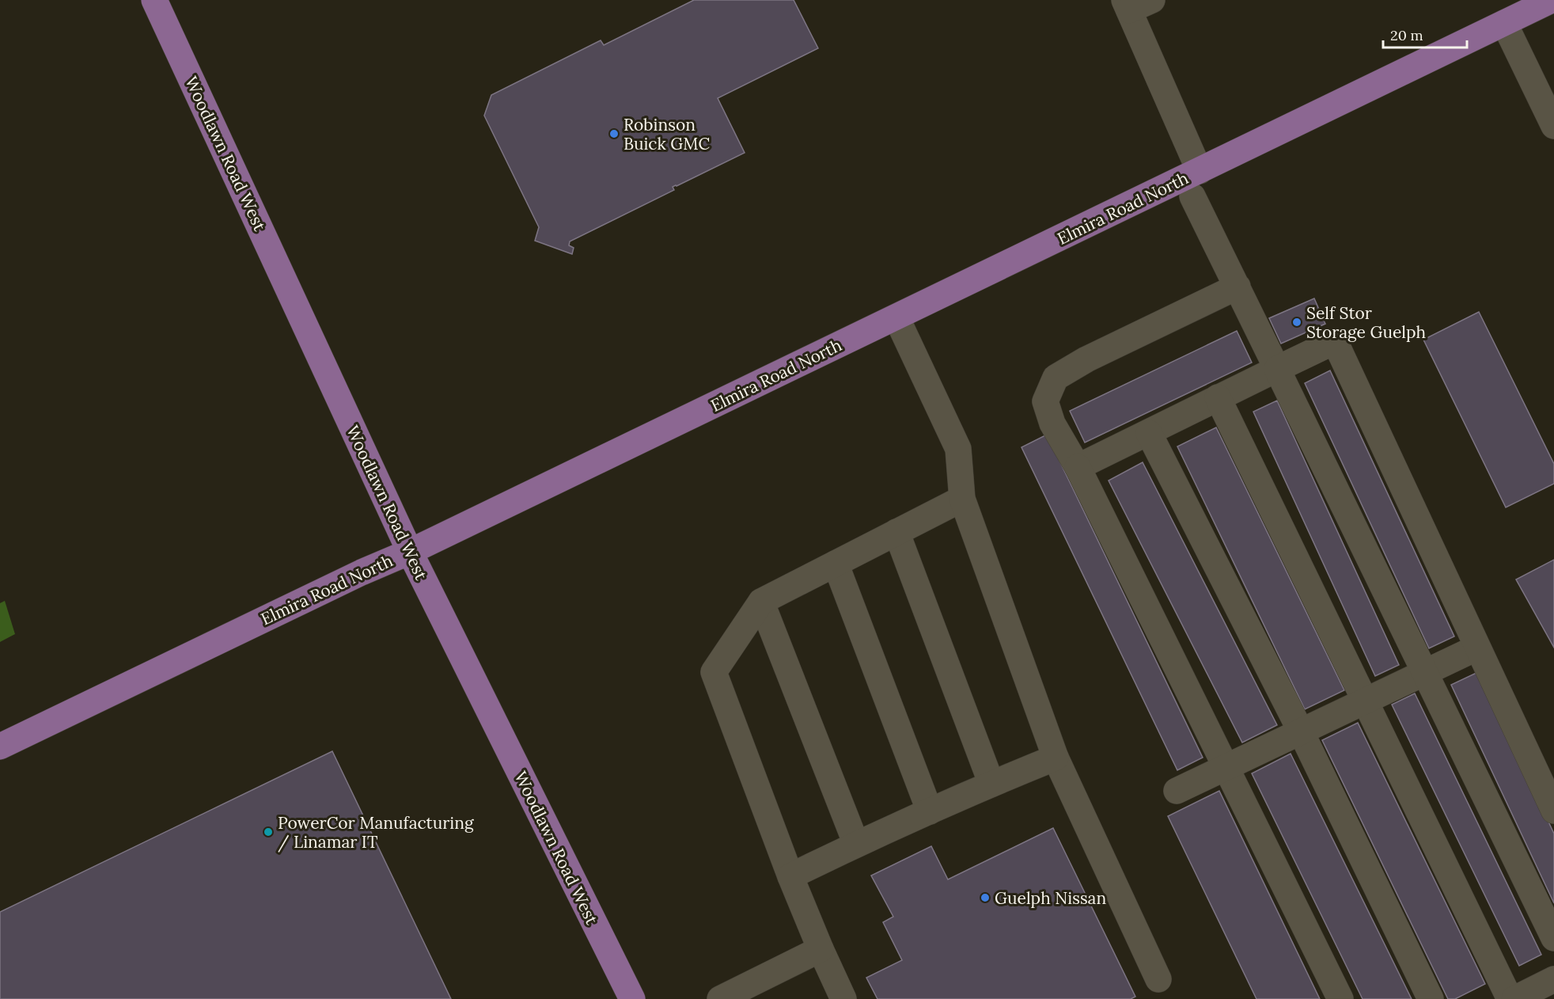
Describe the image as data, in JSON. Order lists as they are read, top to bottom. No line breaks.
{"streets":{"main road":["Woodlawn Road West","Elmira Road North"]},"crossings":[["Woodlawn Road West","Elmira Road North"]],"places":["Robinson Buick GMC","Self Stor Storage Guelph","PowerCor Manufacturing / Linamar IT","Guelph Nissan"],"scale_bar":"20 m"}
